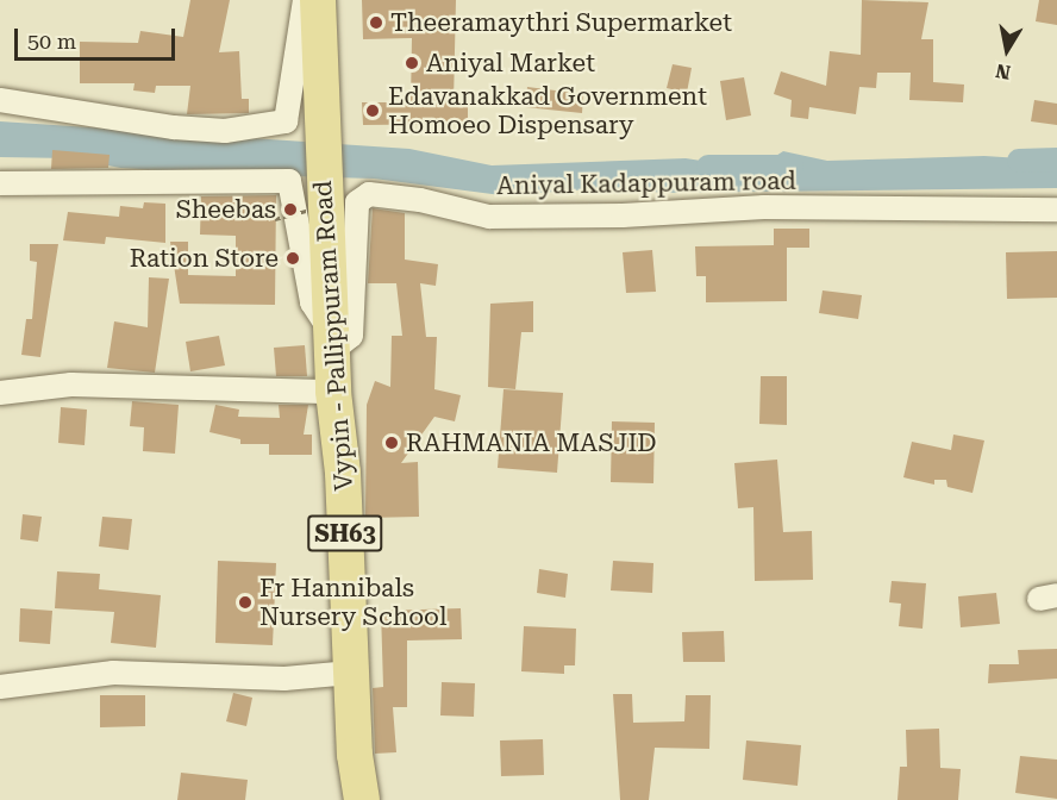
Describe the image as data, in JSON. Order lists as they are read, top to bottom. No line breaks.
{"streets":{"main road":["Vypin - Pallippuram Road","SH63"],"street":["Aniyal Kadappuram road"]},"crossings":[["Aniyal Kadappuram road","Vypin - Pallippuram Road"]],"places":["Theeramaythri Supermarket","Aniyal Market","Edavanakkad Government Homoeo Dispensary","Sheebas","Ration Store","RAHMANIA MASJID","Fr Hannibals Nursery School"],"scale_bar":"50 m","north":"bottom"}
